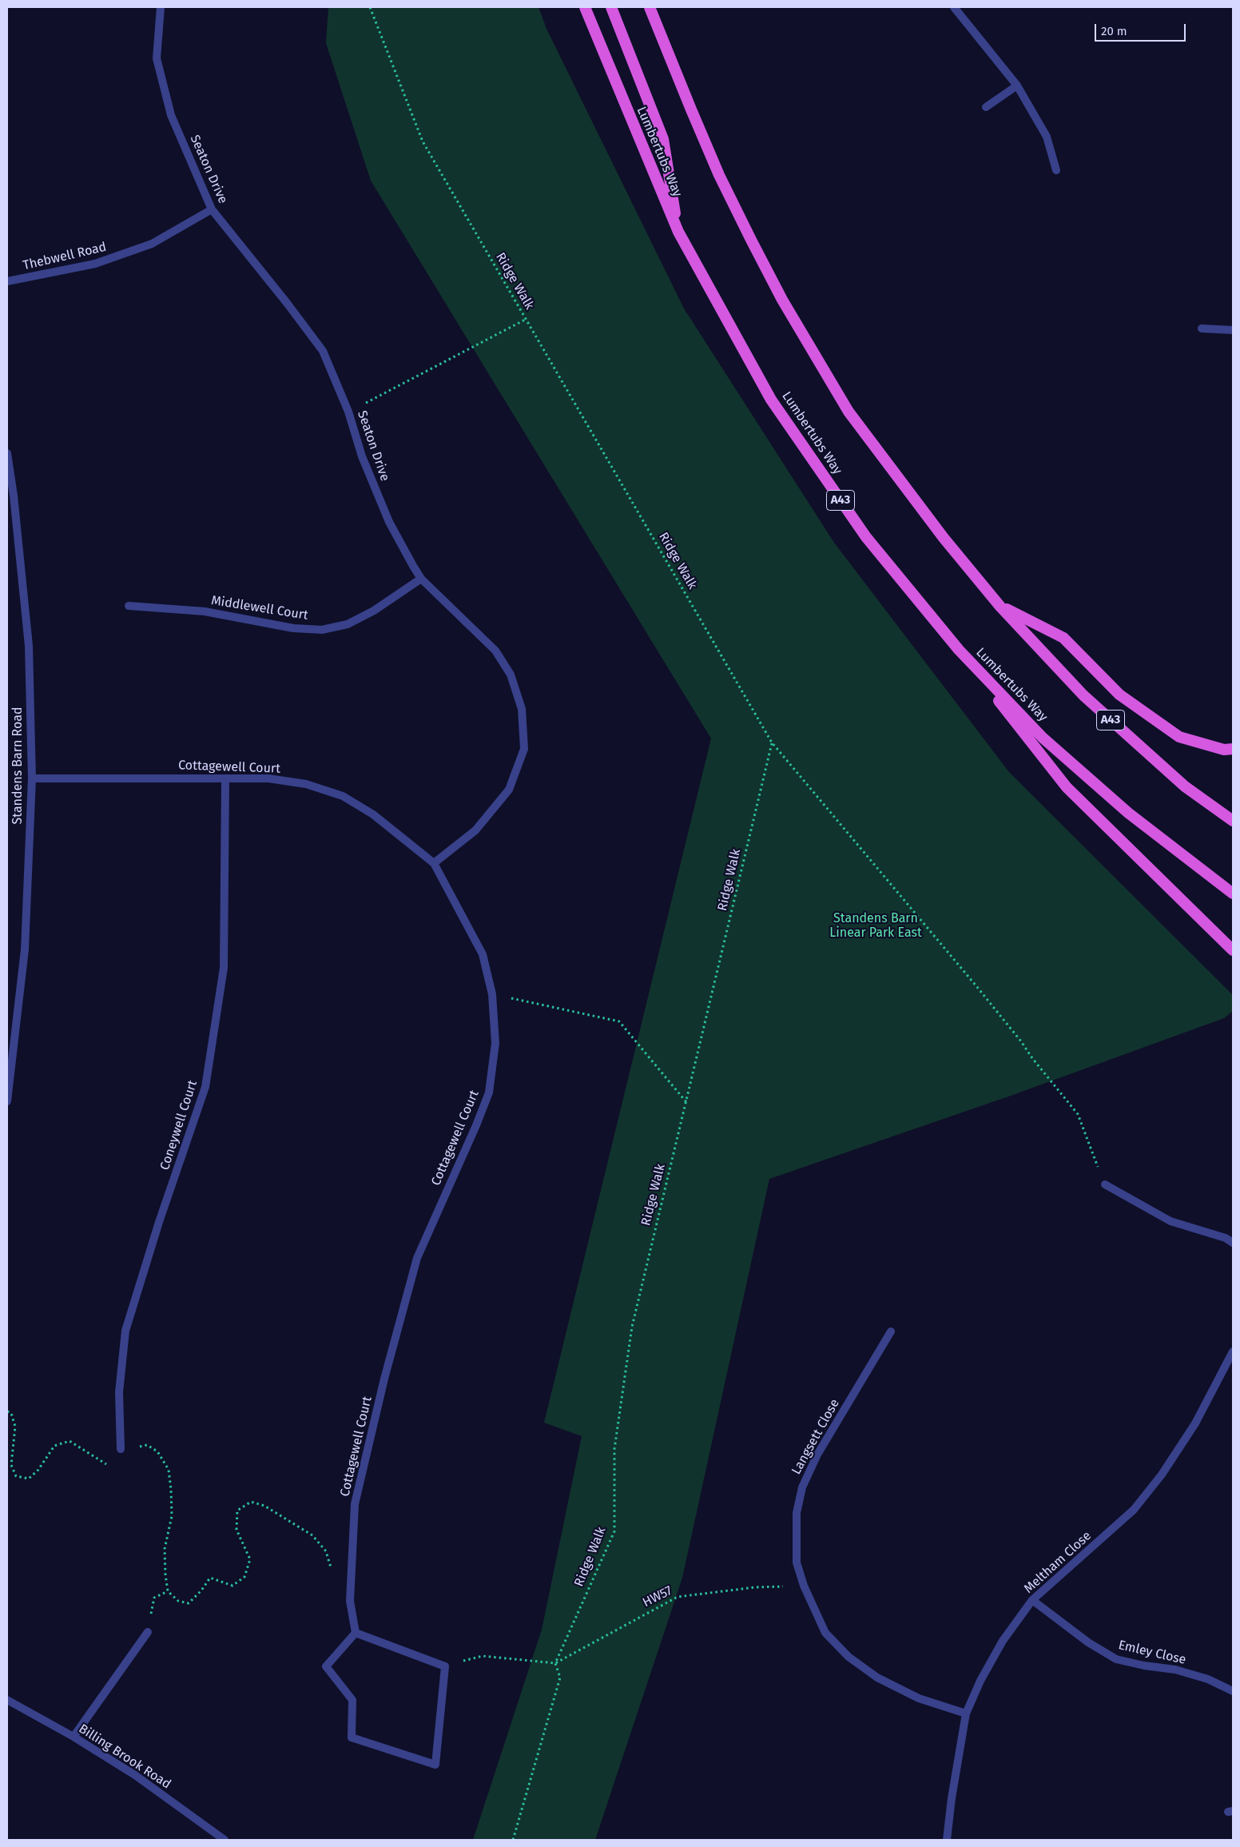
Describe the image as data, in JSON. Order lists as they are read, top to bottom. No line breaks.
{"streets":{"highway":["Lumbertubs Way","A43"],"street":["Seaton Drive","Thebwell Road","Middlewell Court","Standens Barn Road","Cottagewell Court","Coneywell Court","Langsett Close","Meltham Close","Emley Close","Billing Brook Road"],"path":["Ridge Walk","HW57"]},"crossings":[["Seaton Drive","Thebwell Road"],["Seaton Drive","Middlewell Court"],["Seaton Drive","Cottagewell Court"],["Ridge Walk","HW57"],["Standens Barn Road","Cottagewell Court"],["Cottagewell Court","Coneywell Court"],["Langsett Close","Meltham Close"],["Langsett Close","HW57"],["Meltham Close","Emley Close"]],"parks":["Standens Barn Linear Park East"],"scale_bar":"20 m"}
